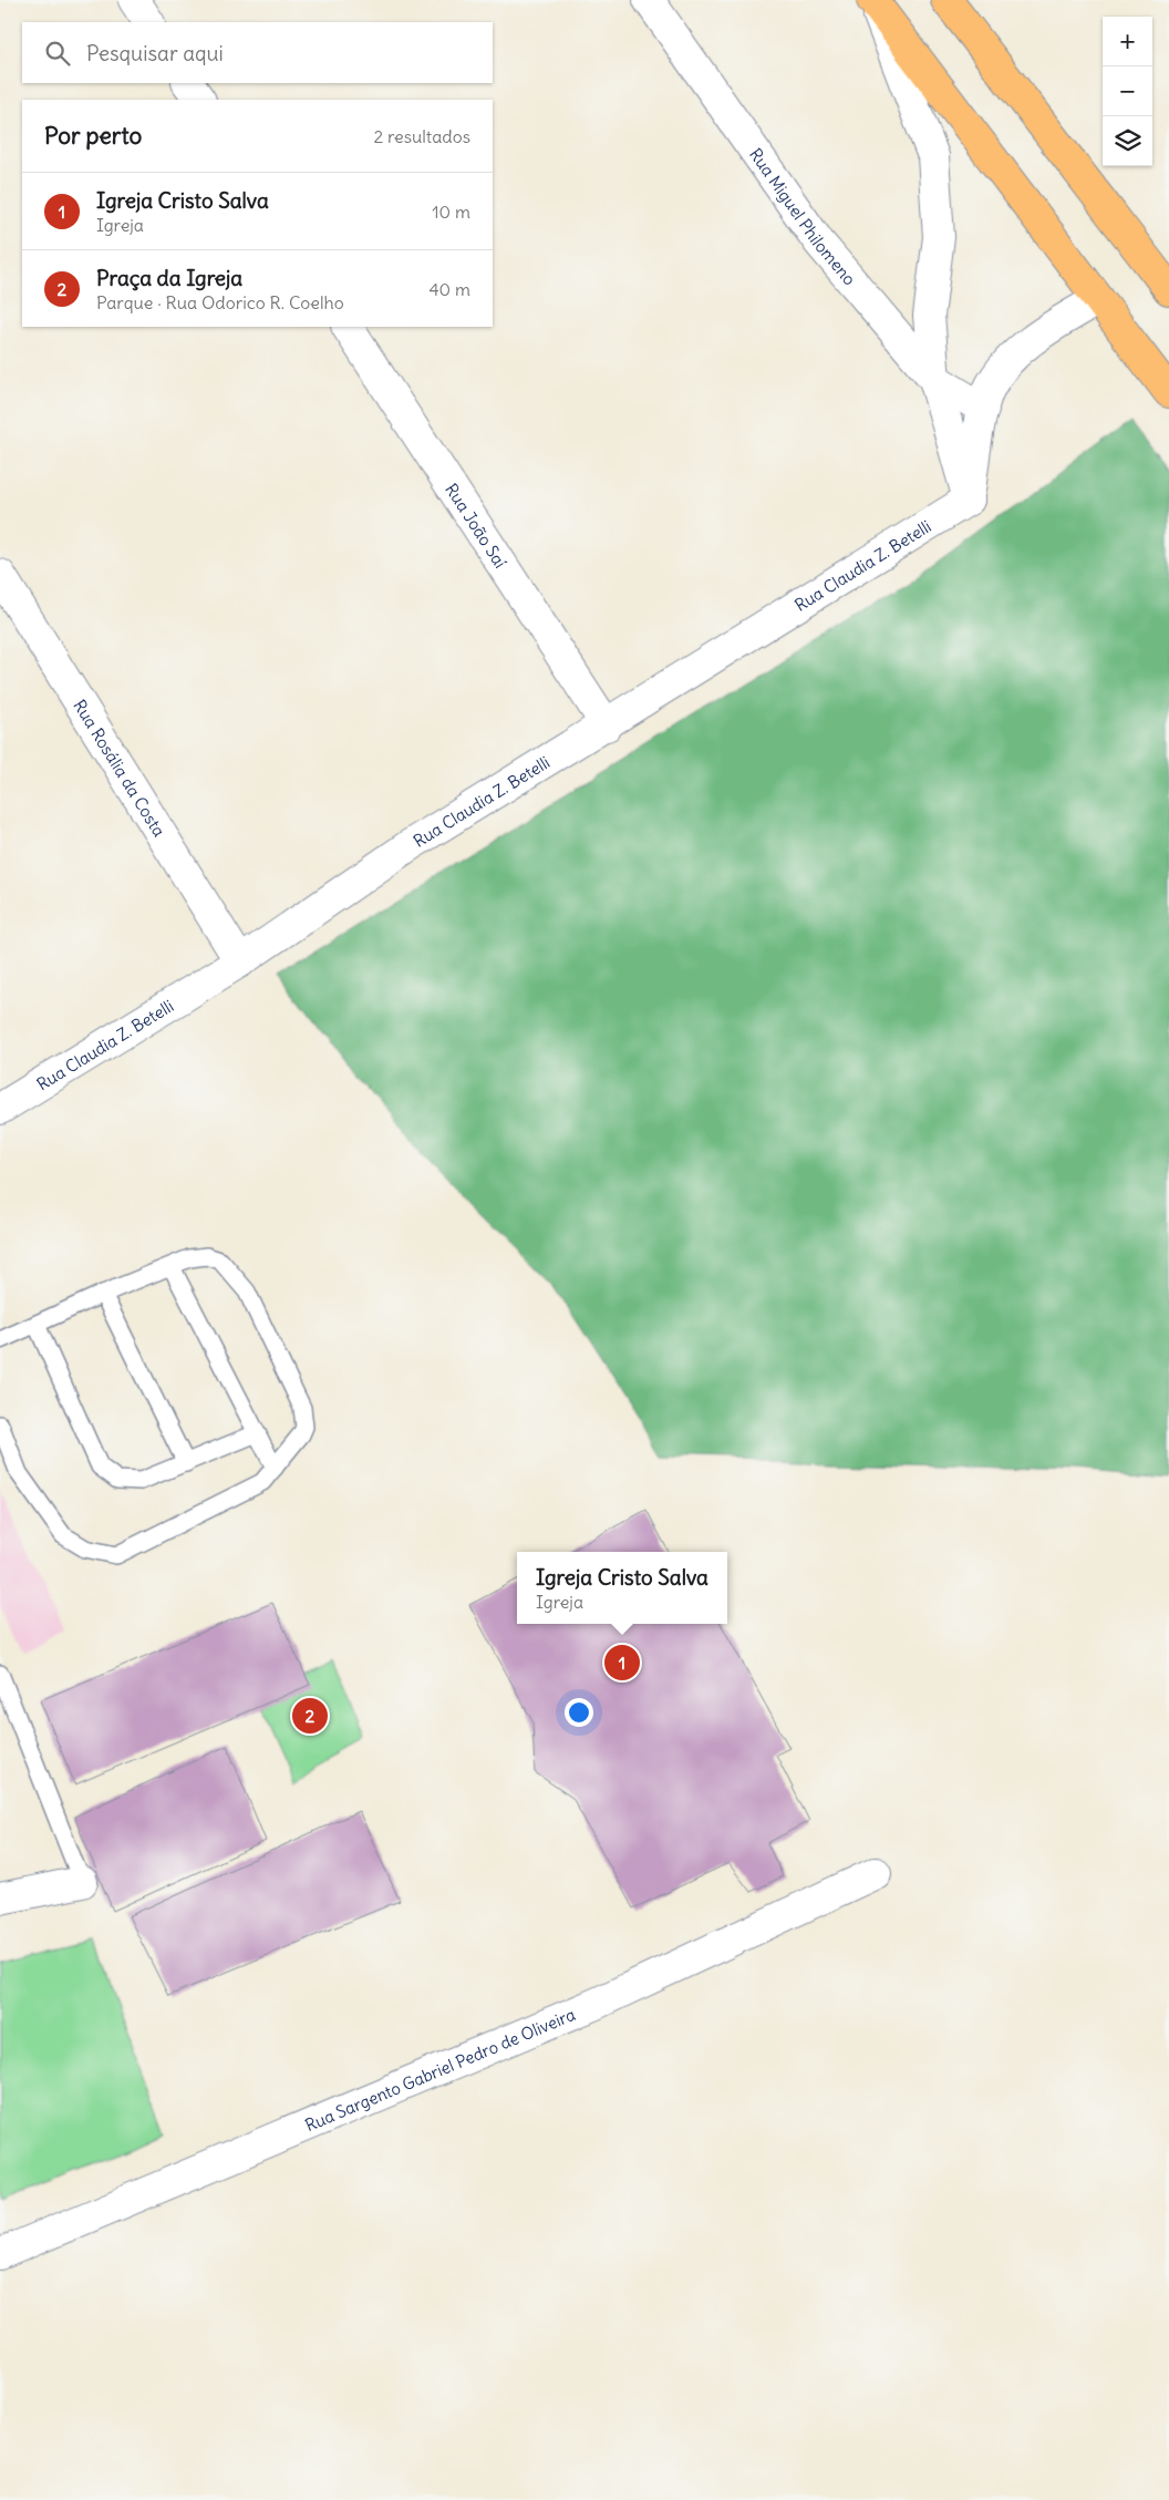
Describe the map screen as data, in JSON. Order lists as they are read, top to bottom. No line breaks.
{"streets":{"street":["Rua Miguel Philomeno","Rua João Saí","Rua Claudia Z. Betelli","Rua Rosália da Costa","Rua Sargento Gabriel Pedro de Oliveira"]},"crossings":[["Rua João Saí","Rua Claudia Z. Betelli"],["Rua Claudia Z. Betelli","Rua Rosália da Costa"]],"page":{"map_buttons":["+","−"],"search":"Pesquisar aqui","heading":["Por perto","2 resultados"],"list":[{"mark":"1","name":"Igreja Cristo Salva","note":"Igreja","value":"10 m"},{"mark":"2","name":"Praça da Igreja","note":"Parque · Rua Odorico R. Coelho","value":"40 m"}],"popup":["Igreja Cristo Salva","Igreja"],"pins":["1","2"]}}
